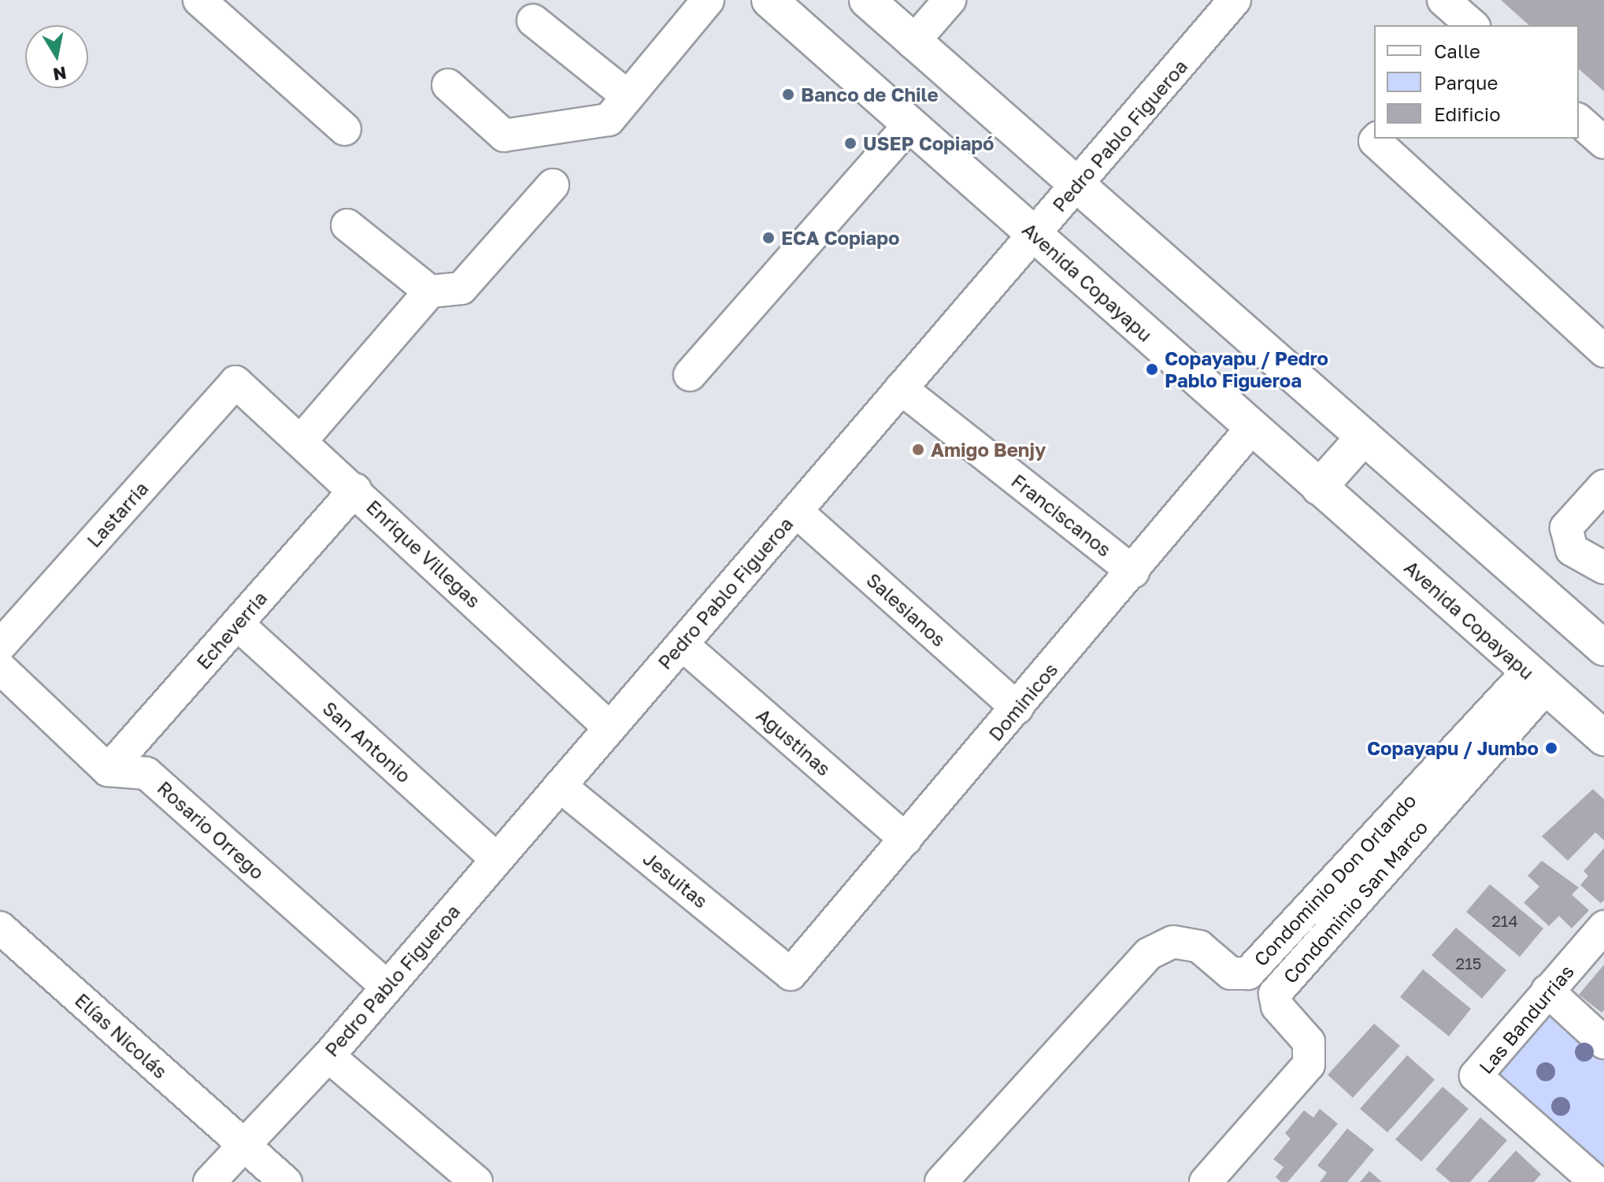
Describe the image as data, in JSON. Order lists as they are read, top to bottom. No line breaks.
{"streets":{"highway":["Avenida Copayapu"],"street":["Pedro Pablo Figueroa","Lastarria","Franciscanos","Enrique Villegas","Salesianos","Echeverria","Dominicos","San Antonio","Agustinas","Rosario Orrego","Jesuitas","Condominio Don Orlando","Condominio San Marco","Las Bandurrias","Elías Nicolás"]},"crossings":[["Pedro Pablo Figueroa","Avenida Copayapu"],["Pedro Pablo Figueroa","Franciscanos"],["Pedro Pablo Figueroa","Enrique Villegas"],["Pedro Pablo Figueroa","Salesianos"],["Pedro Pablo Figueroa","San Antonio"],["Pedro Pablo Figueroa","Agustinas"],["Pedro Pablo Figueroa","Rosario Orrego"],["Pedro Pablo Figueroa","Jesuitas"],["Pedro Pablo Figueroa","Elías Nicolás"],["Avenida Copayapu","Dominicos"],["Avenida Copayapu","Condominio Don Orlando"],["Avenida Copayapu","Condominio San Marco"],["Lastarria","Enrique Villegas"],["Franciscanos","Dominicos"],["Enrique Villegas","Echeverria"],["Salesianos","Dominicos"],["Echeverria","San Antonio"],["Echeverria","Rosario Orrego"],["Dominicos","Agustinas"],["Dominicos","Jesuitas"],["Condominio Don Orlando","Condominio San Marco"]],"places":["Banco de Chile","USEP Copiapó","ECA Copiapo","Copayapu / Pedro Pablo Figueroa","Amigo Benjy","Copayapu / Jumbo"],"house_numbers":["214","215"],"legend":["Calle","Parque","Edificio"],"north":"bottom"}
